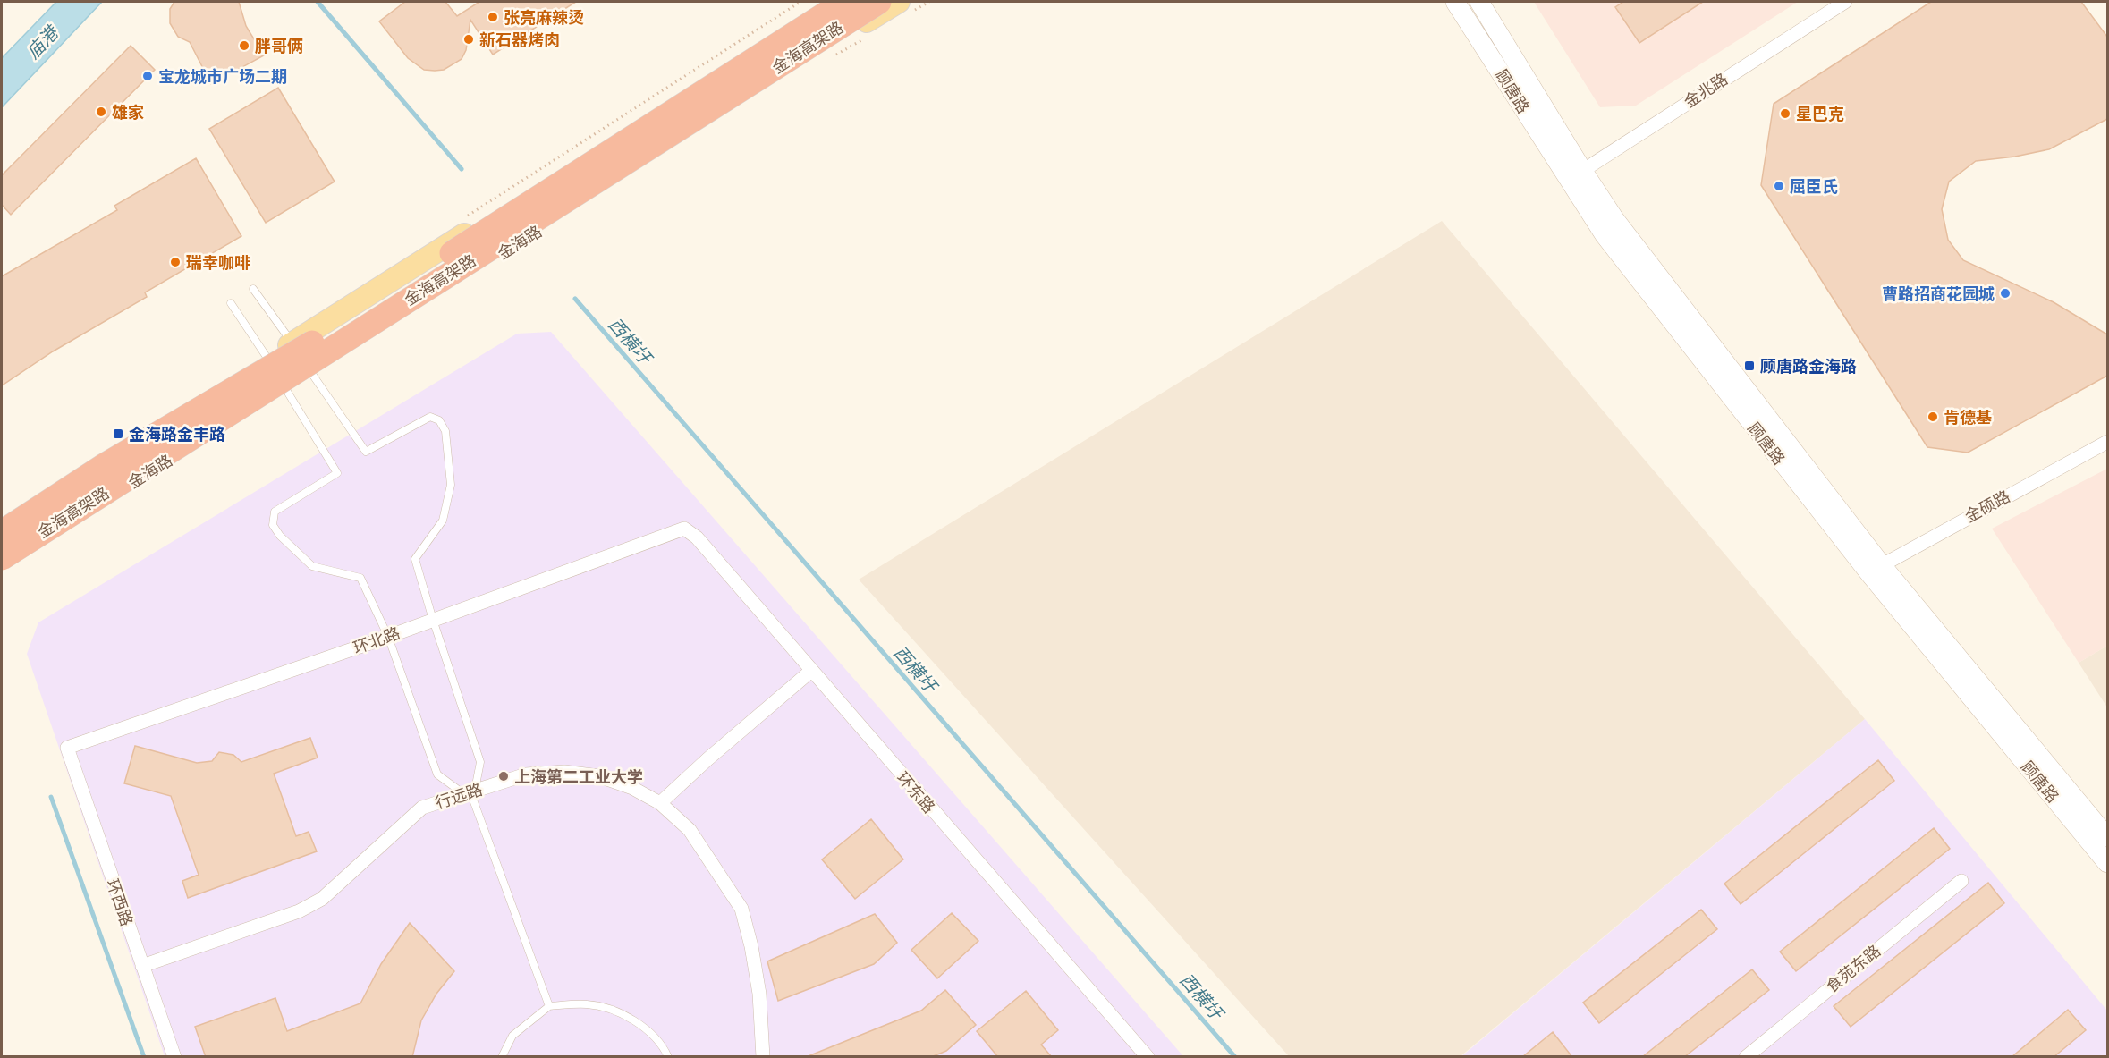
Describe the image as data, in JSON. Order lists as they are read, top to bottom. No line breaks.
{"streets":{"highway":["金海高架路"],"main road":["顾唐路","金海路"],"street":["金兆路","金硕路","环北路","环东路","行远路","环西路","食苑东路"]},"crossings":[["金兆路","顾唐路"],["顾唐路","金硕路"],["环北路","环东路"],["环北路","环西路"],["行远路","环西路"]],"water":["庙港","西横圩"],"places":{"other":["张亮麻辣烫","新石器烤肉","胖哥俩","宝龙城市广场二期","雄家","星巴克","屈臣氏","瑞幸咖啡","曹路招商花园城","肯德基","上海第二工业大学"],"transit":["顾唐路金海路","金海路金丰路"]}}
